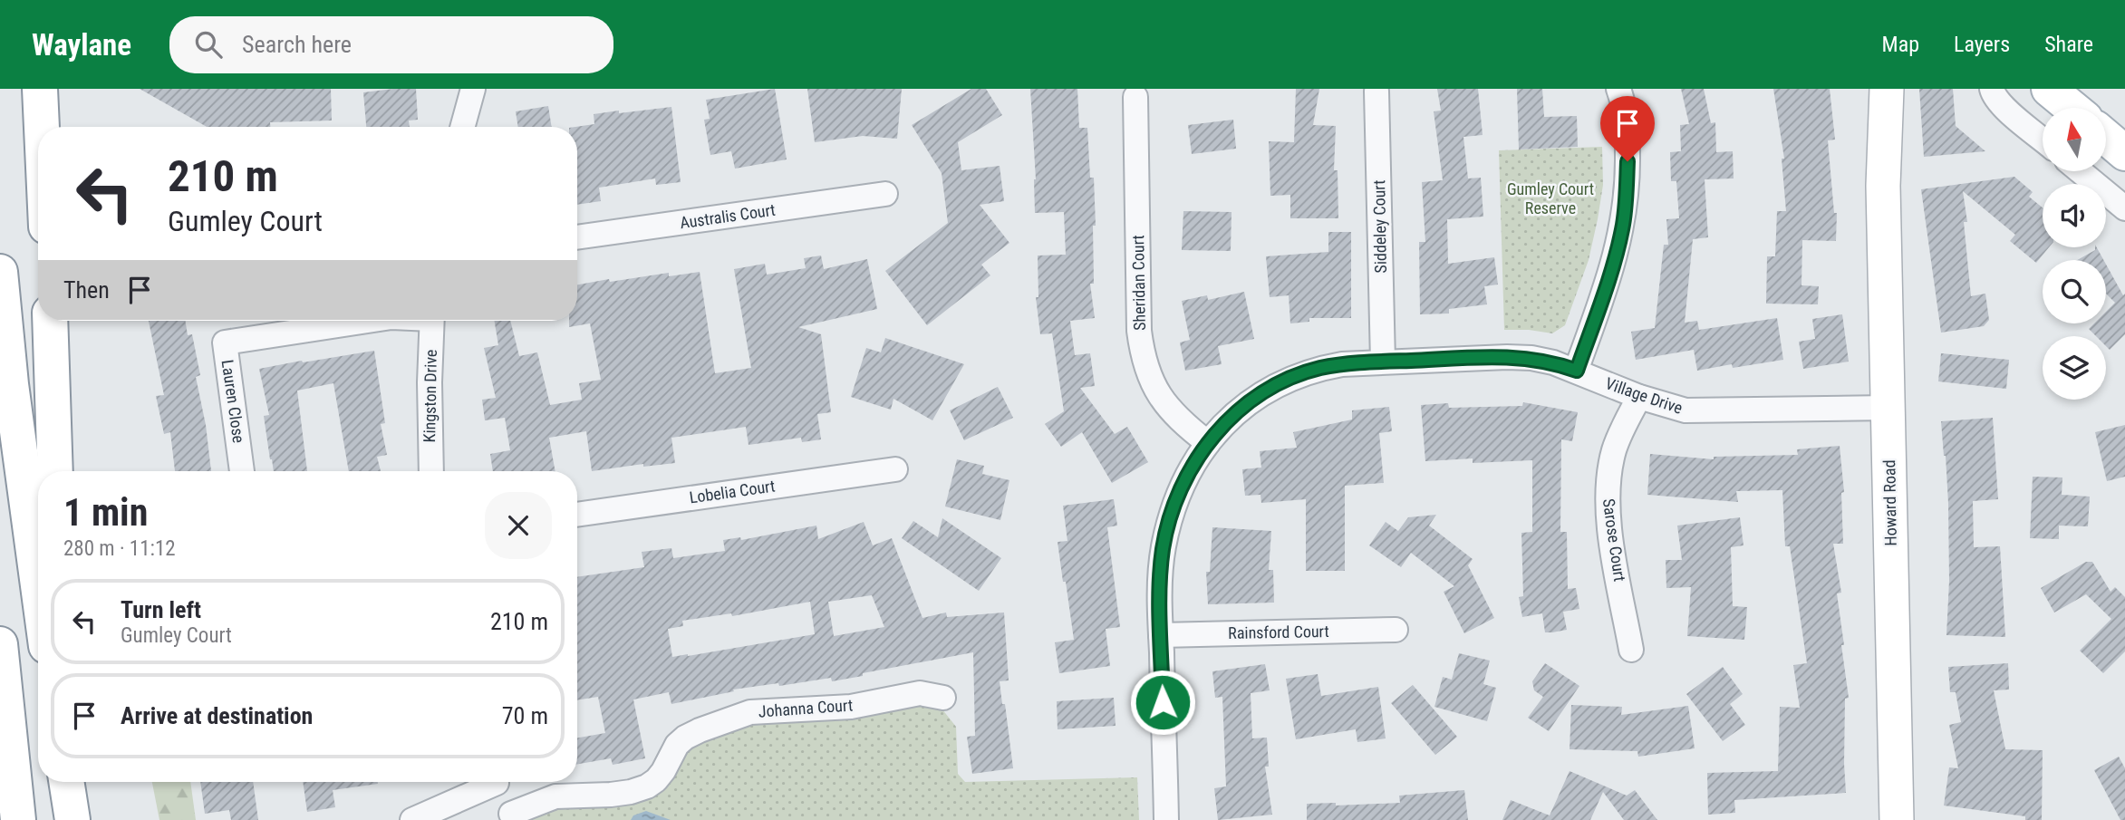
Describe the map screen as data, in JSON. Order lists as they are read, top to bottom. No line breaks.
{"streets":{"main road":["Howard Road"],"street":["Australis Court","Siddeley Court","Sheridan Court","Kingston Drive","Village Drive","Lauren Close","Lobelia Court","Sarose Court","Rainsford Court","Johanna Court"]},"crossings":[["Siddeley Court","Village Drive"],["Sheridan Court","Village Drive"],["Village Drive","Howard Road"],["Village Drive","Sarose Court"],["Village Drive","Rainsford Court"]],"parks":["Gumley Court Reserve"],"north":"top","page":{"header":"Waylane","search":"Search here","nav":["Map","Layers","Share"],"turn":["210 m","Gumley Court"],"then":"Then","heading":["1 min","280 m · 11:12"],"list":[{"name":"Turn left","note":"Gumley Court","value":"210 m"},{"name":"Arrive at destination","value":"70 m"}]}}
